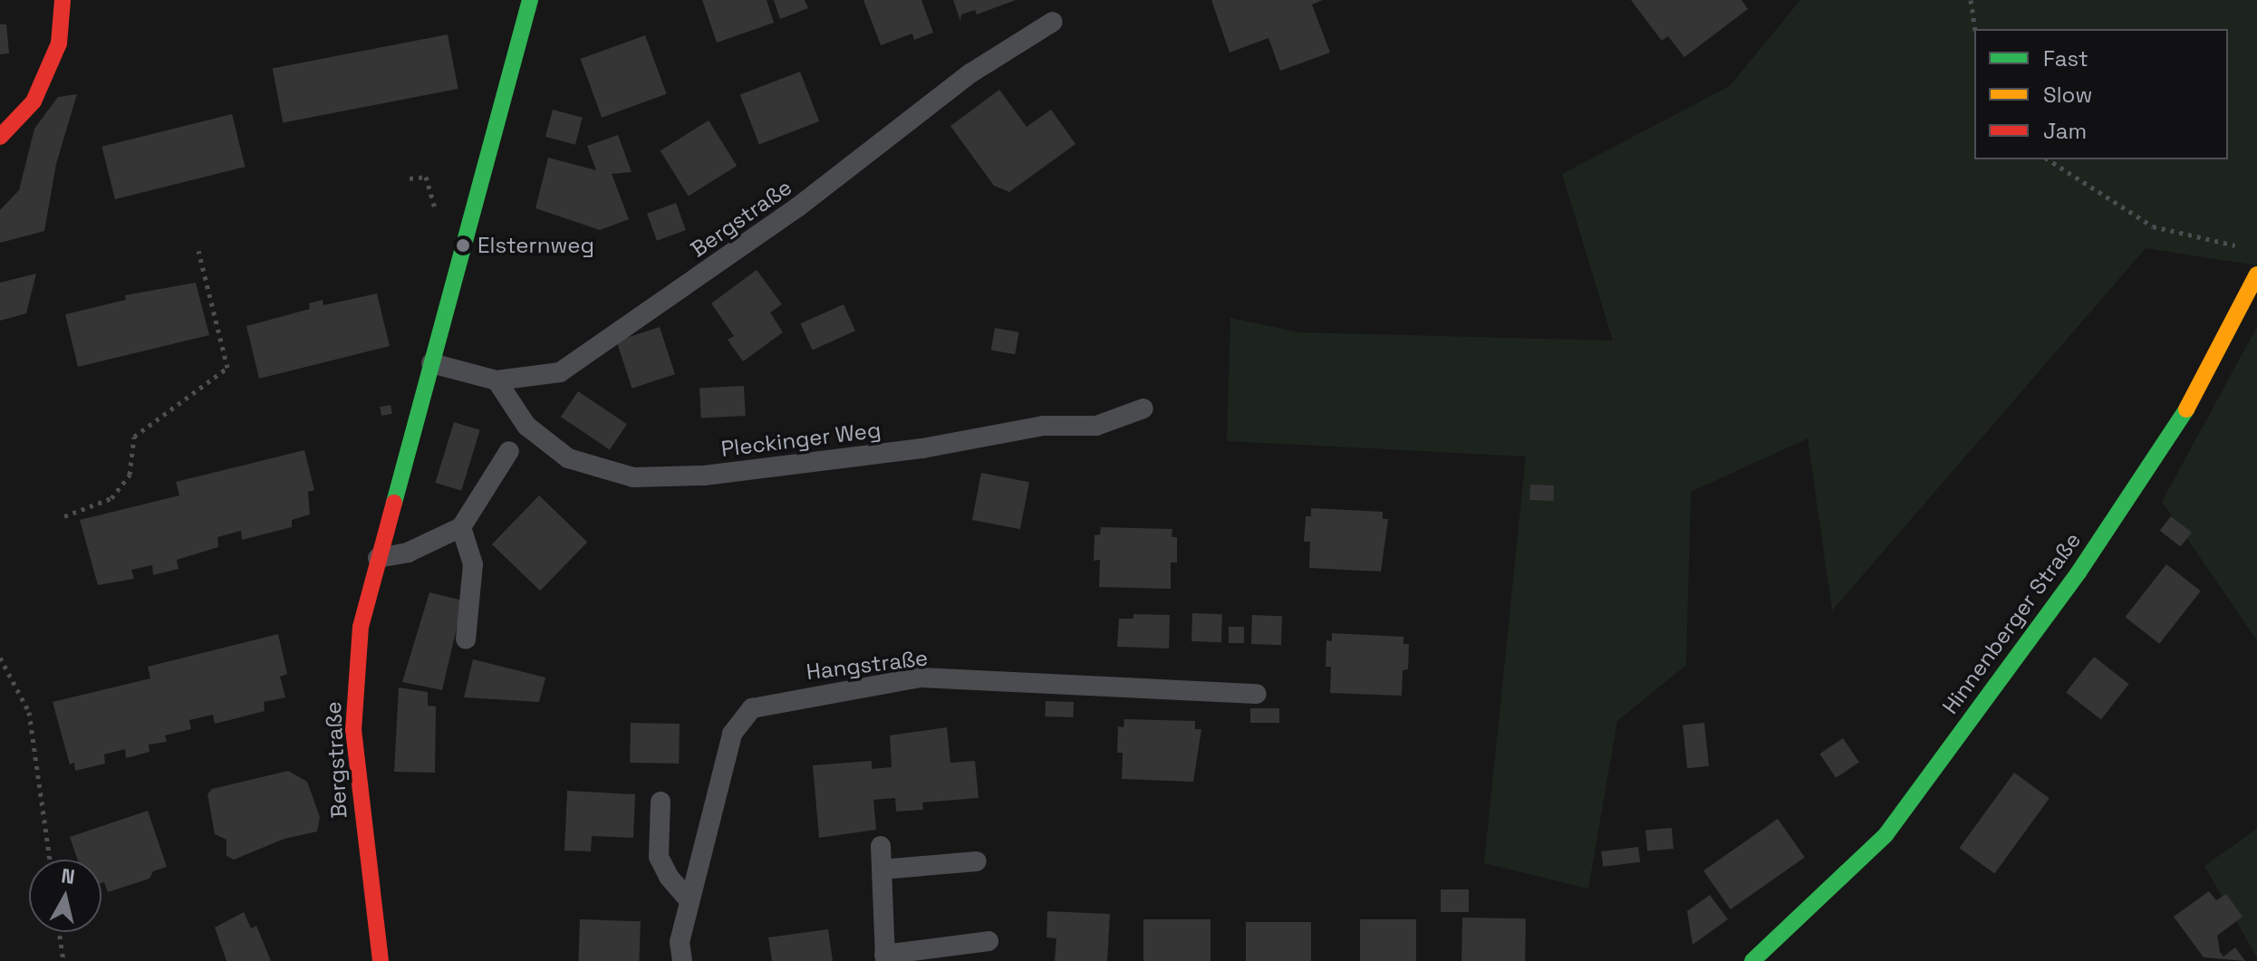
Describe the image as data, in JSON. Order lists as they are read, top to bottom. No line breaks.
{"streets":{"street":["Bergstraße","Hinnenberger Straße"],"lane":["Pleckinger Weg","Hangstraße"]},"crossings":[["Bergstraße","Pleckinger Weg"]],"places":["Elsternweg"],"legend":["Fast","Slow","Jam"],"north":"top"}
